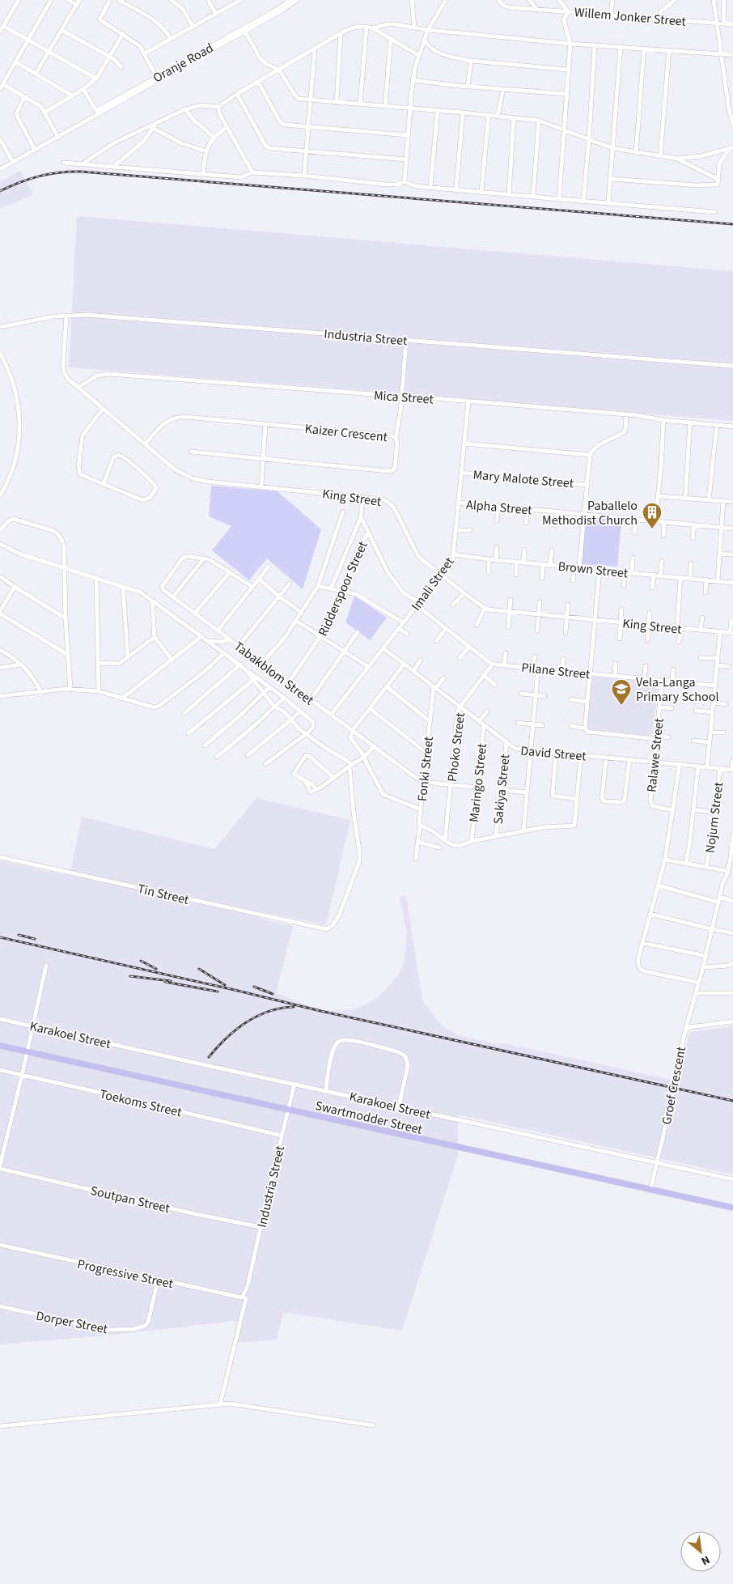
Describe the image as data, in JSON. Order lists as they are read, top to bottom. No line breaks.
{"streets":{"main road":["Swartmodder Street"],"street":["Willem Jonker Street","Oranje Road","Industria Street","Mica Street","Kaizer Crescent","Mary Malote Street","King Street","Alpha Street","Brown Street","Imali Street","Ridderspoor Street","Pilane Street","Tabakblom Street","Phoko Street","David Street","Ralawe Street","Fonki Street","Maringo Street","Sakiya Street","Nojum Street","Tin Street","Karakoel Street","Groef Crescent","Toekoms Street","Soutpan Street","Progressive Street","Dorper Street"]},"crossings":[["Industria Street","King Street"],["Industria Street","Karakoel Street"],["Industria Street","Toekoms Street"],["Industria Street","Swartmodder Street"],["Industria Street","Soutpan Street"],["Industria Street","Progressive Street"],["Mica Street","King Street"],["Mica Street","Imali Street"],["Kaizer Crescent","King Street"],["Mary Malote Street","Imali Street"],["King Street","Imali Street"],["Alpha Street","Imali Street"],["Brown Street","Imali Street"],["Imali Street","Pilane Street"],["Imali Street","Tabakblom Street"],["Imali Street","David Street"],["Ridderspoor Street","Pilane Street"],["Ridderspoor Street","Tabakblom Street"],["Pilane Street","Phoko Street"],["Pilane Street","Ralawe Street"],["Tabakblom Street","Fonki Street"],["Phoko Street","David Street"],["David Street","Ralawe Street"],["David Street","Fonki Street"],["David Street","Maringo Street"],["David Street","Sakiya Street"],["David Street","Nojum Street"],["Karakoel Street","Groef Crescent"],["Groef Crescent","Swartmodder Street"],["Progressive Street","Dorper Street"]],"places":{"building":["Paballelo Methodist Church"],"school or university":["Vela-Langa Primary School"]},"north":"bottom right"}
